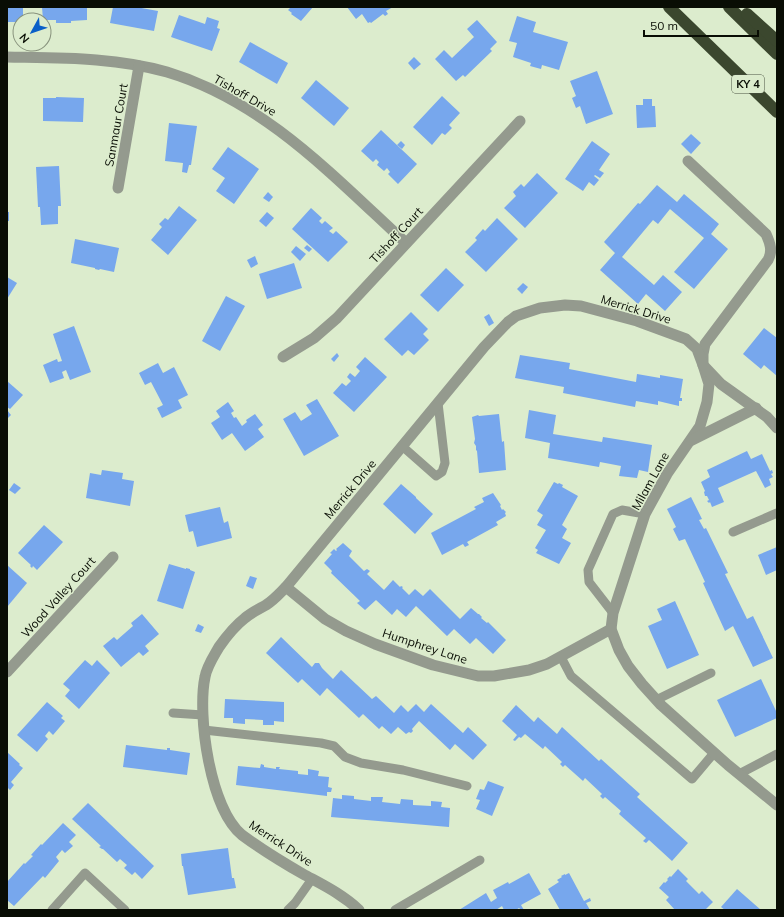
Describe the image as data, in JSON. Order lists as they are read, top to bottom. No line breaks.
{"streets":{"highway":["KY 4"],"street":["Tishoff Drive","Sanmaur Court","Tishoff Court","Merrick Drive","Milam Lane","Wood Valley Court","Humphrey Lane"]},"crossings":[["Tishoff Drive","Sanmaur Court"],["Tishoff Drive","Tishoff Court"],["Merrick Drive","Milam Lane"],["Merrick Drive","Humphrey Lane"],["Milam Lane","Humphrey Lane"]],"scale_bar":"50 m","north":"bottom left"}
